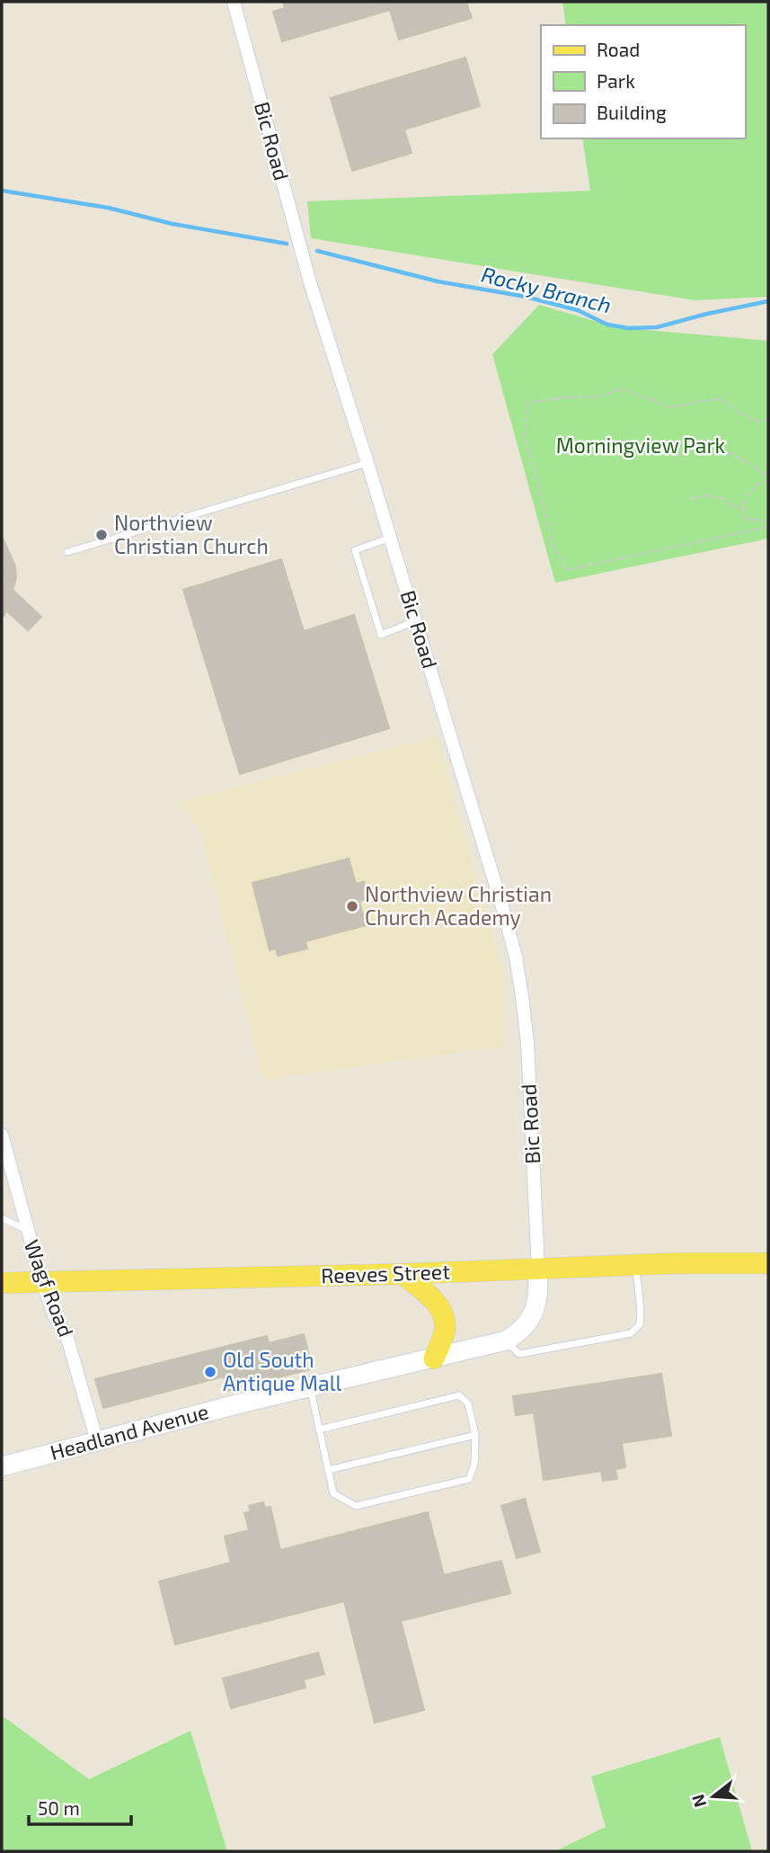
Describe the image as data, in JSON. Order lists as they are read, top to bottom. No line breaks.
{"streets":{"main road":["Reeves Street","Headland Avenue"],"street":["Bic Road","Wagf Road"]},"crossings":[["Bic Road","Reeves Street"],["Bic Road","Headland Avenue"],["Reeves Street","Wagf Road"],["Reeves Street","Headland Avenue"],["Wagf Road","Headland Avenue"]],"water":["Rocky Branch"],"parks":["Morningview Park"],"places":["Northview Christian Church","Northview Christian Church Academy","Old South Antique Mall"],"legend":["Road","Park","Building"],"scale_bar":"50 m","north":"left"}
